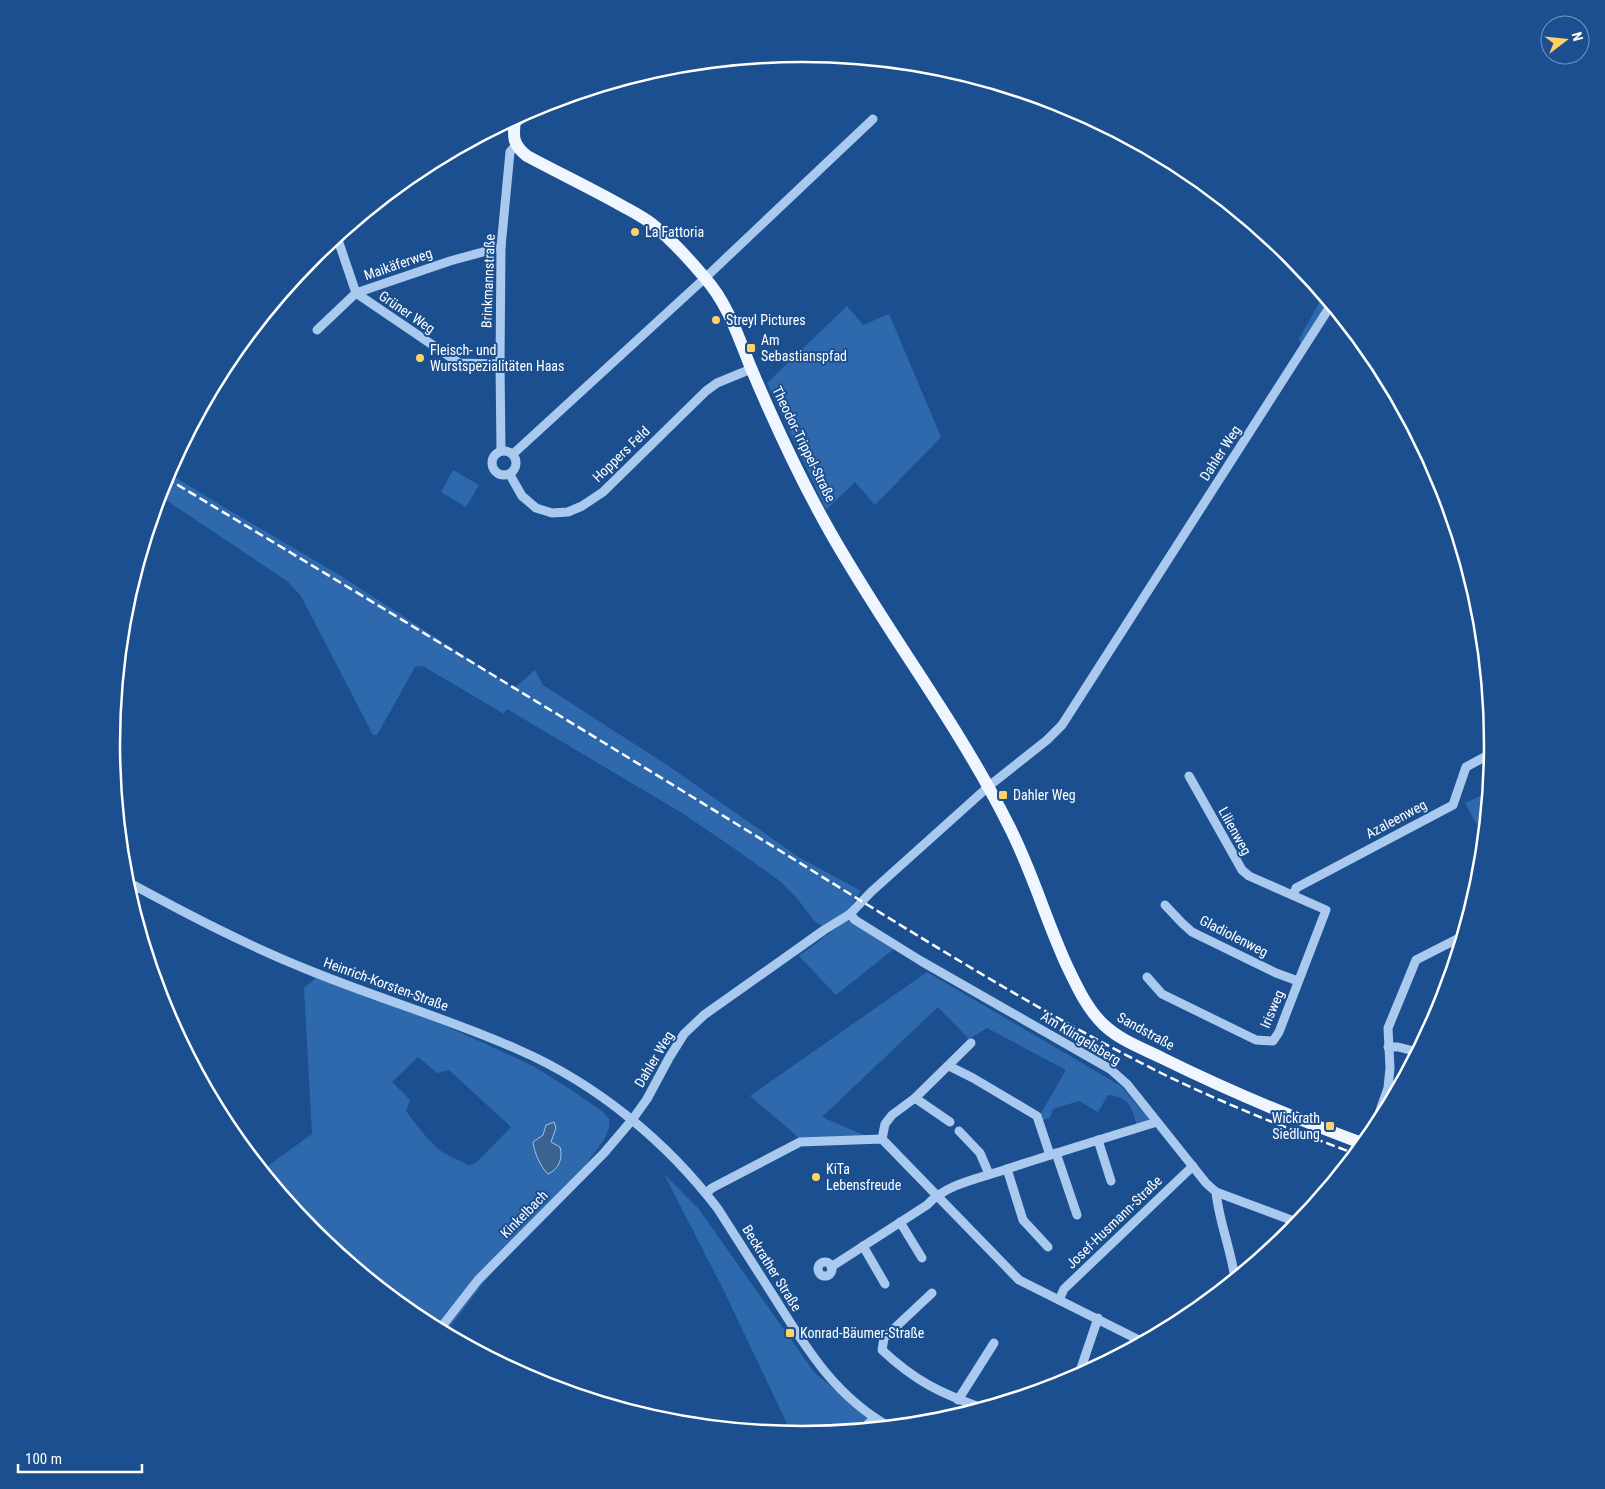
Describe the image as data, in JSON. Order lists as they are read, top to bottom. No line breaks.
{"streets":{"main road":["Theodor-Trippel-Straße","Sandstraße"],"street":["Maikäferweg","Brinkmannstraße","Grüner Weg","Dahler Weg","Hoppers Feld","Azaleenweg","Lilienweg","Gladiolenweg","Heinrich-Korsten-Straße","Irisweg","Am Klingelsberg","Kinkelbach","Josef-Husmann-Straße","Beckrather Straße"]},"crossings":[["Maikäferweg","Brinkmannstraße"],["Maikäferweg","Grüner Weg"],["Brinkmannstraße","Grüner Weg"],["Brinkmannstraße","Theodor-Trippel-Straße"],["Brinkmannstraße","Hoppers Feld"],["Theodor-Trippel-Straße","Dahler Weg"],["Theodor-Trippel-Straße","Hoppers Feld"],["Theodor-Trippel-Straße","Sandstraße"],["Dahler Weg","Heinrich-Korsten-Straße"],["Dahler Weg","Sandstraße"],["Dahler Weg","Am Klingelsberg"],["Dahler Weg","Kinkelbach"],["Dahler Weg","Beckrather Straße"],["Azaleenweg","Lilienweg"],["Lilienweg","Irisweg"],["Gladiolenweg","Irisweg"],["Heinrich-Korsten-Straße","Kinkelbach"],["Heinrich-Korsten-Straße","Beckrather Straße"],["Am Klingelsberg","Josef-Husmann-Straße"],["Kinkelbach","Beckrather Straße"]],"places":{"other":["La Fattoria","Streyl Pictures","Fleisch- und Wurstspezialitäten Haas","KiTa Lebensfreude"],"transit":["Am Sebastianspfad","Dahler Weg","Wickrath Siedlung","Konrad-Bäumer-Straße"]},"scale_bar":"100 m","north":"right"}
